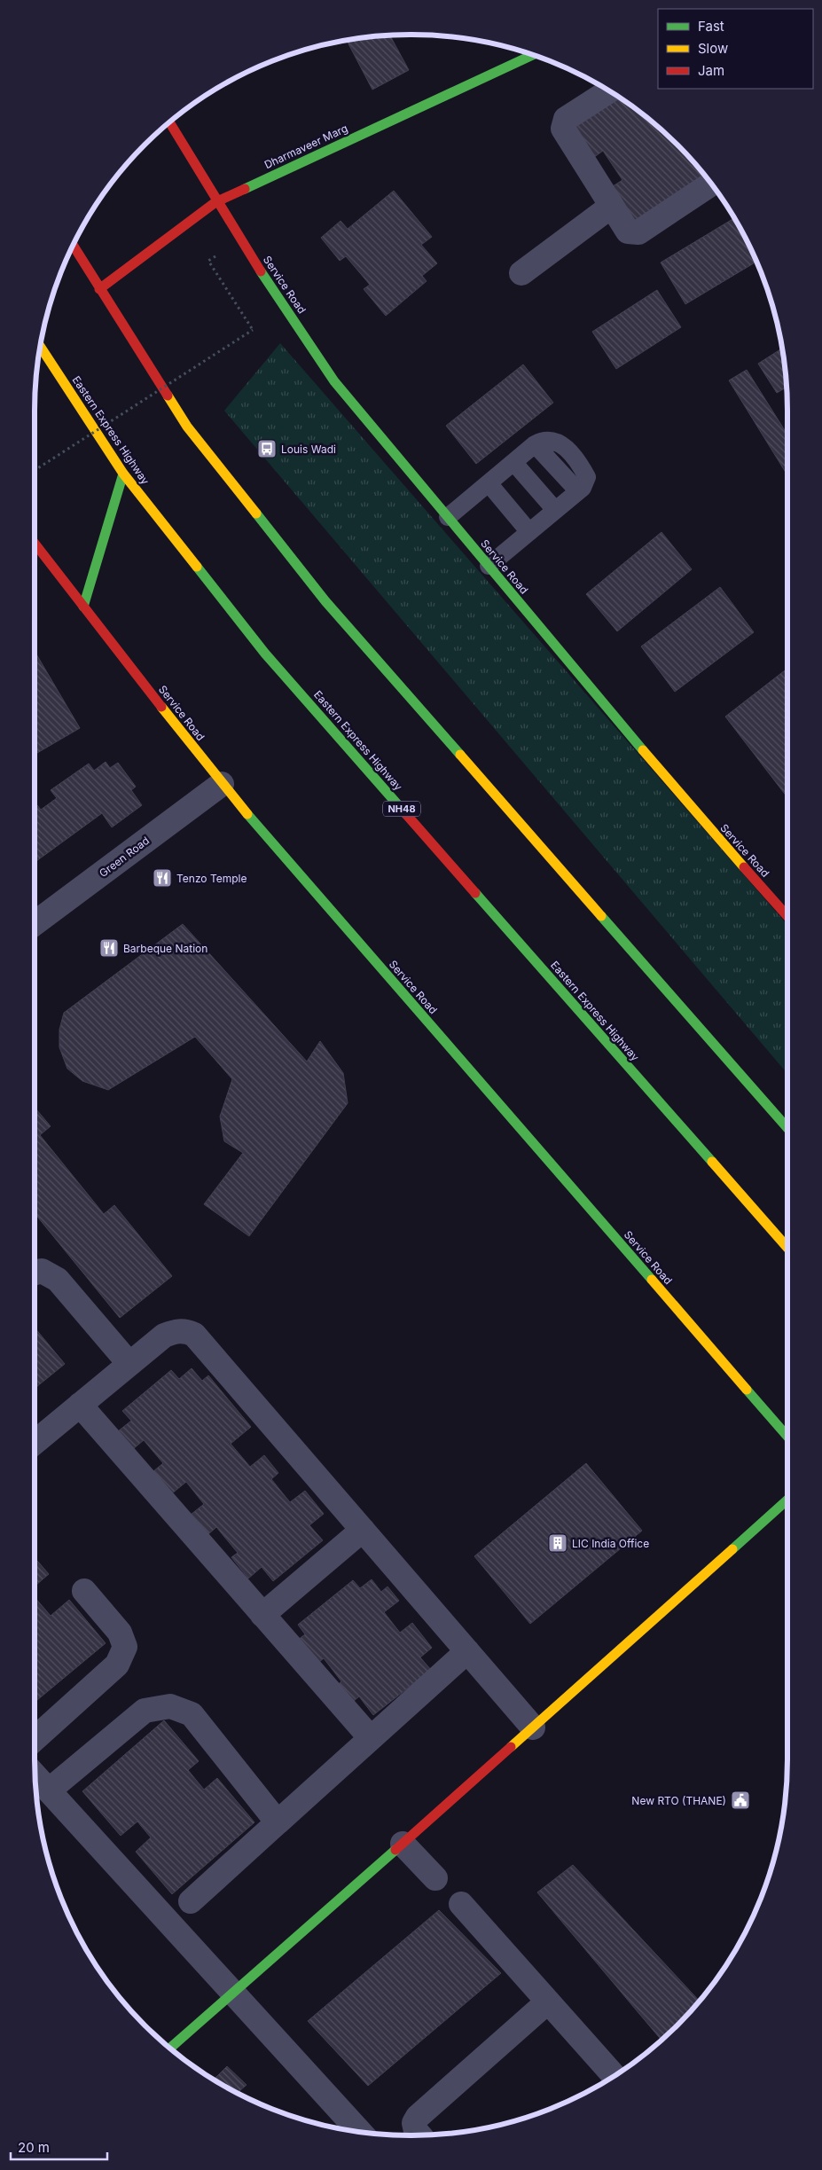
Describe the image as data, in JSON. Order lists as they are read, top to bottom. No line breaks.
{"streets":{"main road":["Dharmaveer Marg","Service Road","Eastern Express Highway","NH48"],"street":["Green Road"]},"crossings":[["Dharmaveer Marg","Service Road"],["Service Road","Green Road"]],"places":{"bus stop":["Louis Wadi"],"restaurant":["Tenzo Temple","Barbeque Nation"],"building":["LIC India Office"],"public building":["New RTO (THANE)"]},"legend":["Fast","Slow","Jam"],"scale_bar":"20 m"}
